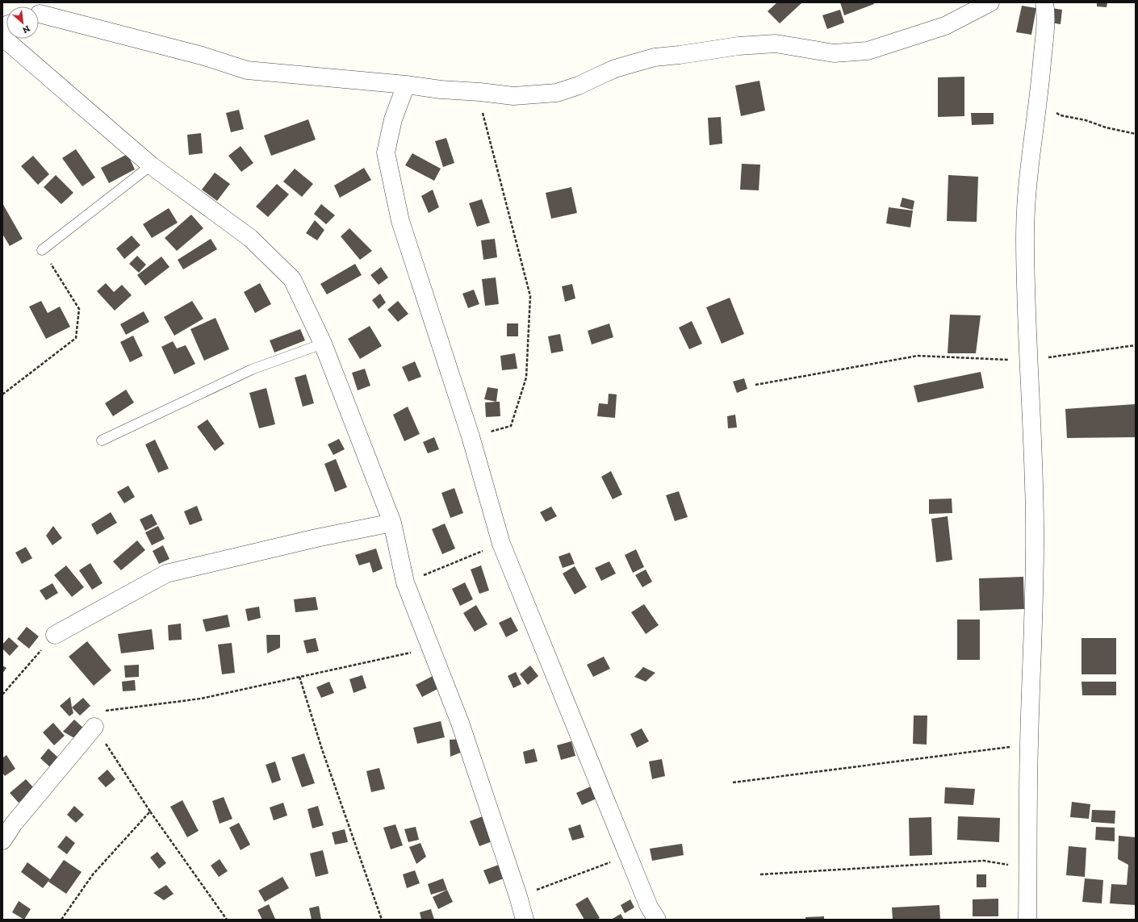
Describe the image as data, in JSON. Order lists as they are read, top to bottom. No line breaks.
{"north":"bottom right"}
